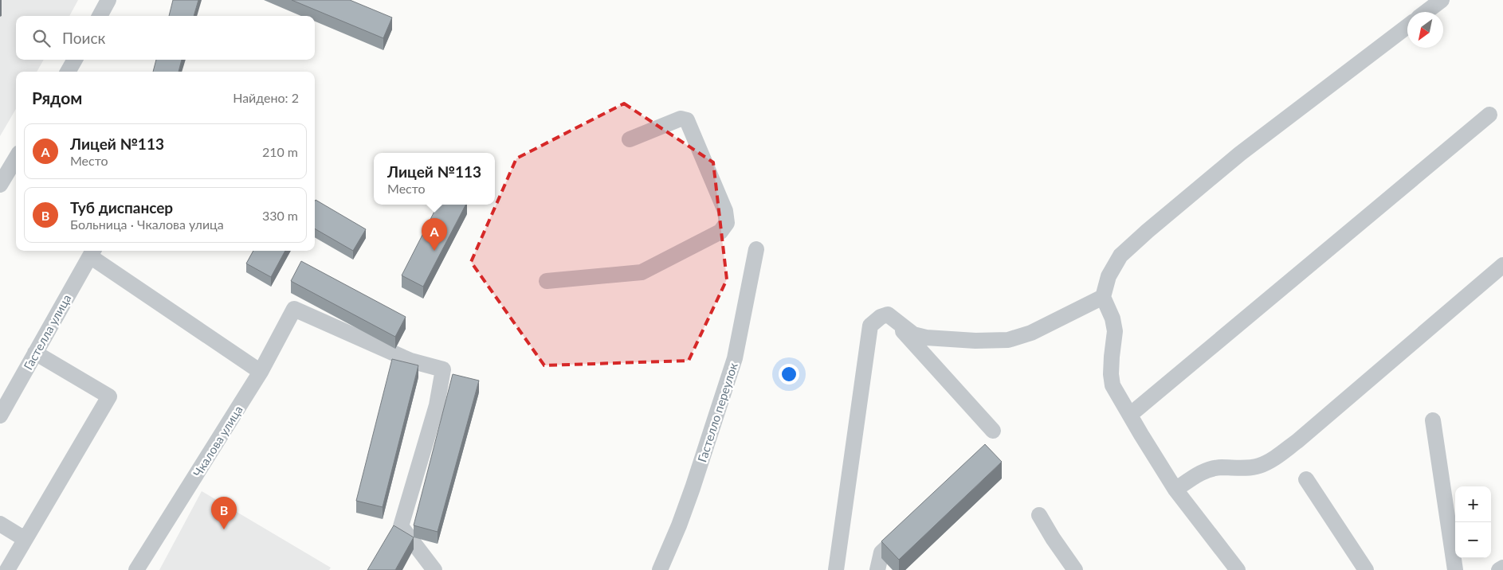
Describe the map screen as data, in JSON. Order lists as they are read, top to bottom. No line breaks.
{"streets":{"street":["Гастелла улица","Гастелло переулок","Чкалова улица"]},"north":"bottom left","page":{"search":"Поиск","heading":["Рядом","Найдено: 2"],"list":[{"mark":"A","name":"Лицей №113","note":"Место","value":"210 m"},{"mark":"B","name":"Туб диспансер","note":"Больница · Чкалова улица","value":"330 m"}],"popup":["Лицей №113","Место"],"pins":["A","B"],"map_buttons":["+","−"]}}
